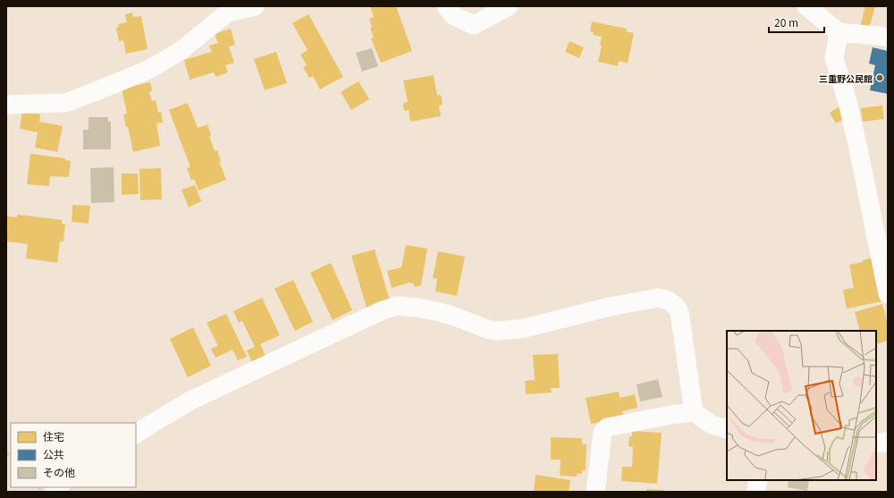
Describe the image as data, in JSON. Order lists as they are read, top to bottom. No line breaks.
{"places":["三重野公民館"],"legend":["住宅","公共","その他"],"scale_bar":"20 m"}
